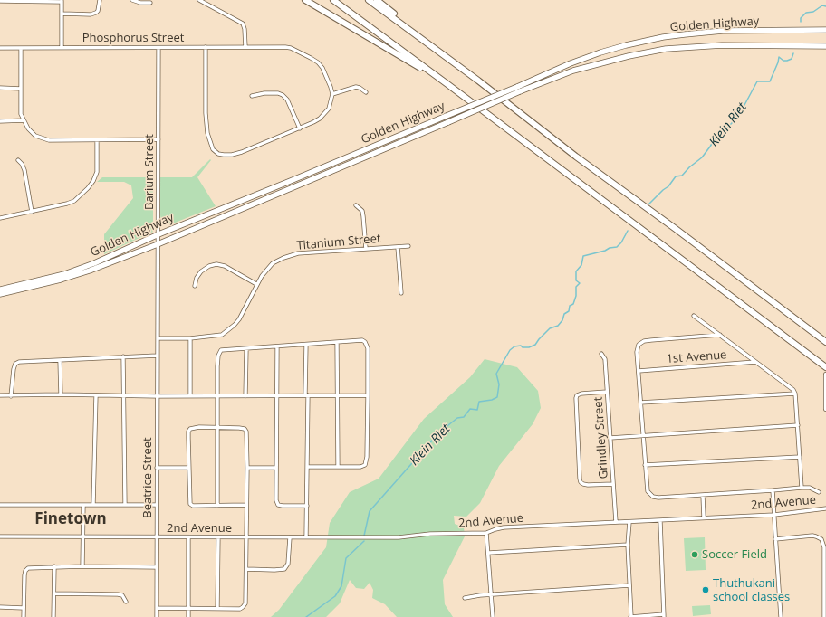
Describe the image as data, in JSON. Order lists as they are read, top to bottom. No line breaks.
{"streets":{"main road":["Golden Highway"],"street":["Phosphorus Street","Barium Street","Titanium Street","1st Avenue","Grindley Street","Beatrice Street","2nd Avenue"]},"crossings":[["Golden Highway","Barium Street"],["Phosphorus Street","Barium Street"],["Barium Street","Titanium Street"],["Barium Street","Beatrice Street"],["Titanium Street","Beatrice Street"],["Grindley Street","2nd Avenue"],["Beatrice Street","2nd Avenue"]],"districts":["Finetown"],"water":["Klein Riet"],"places":["Soccer Field","Thuthukani school classes"]}
